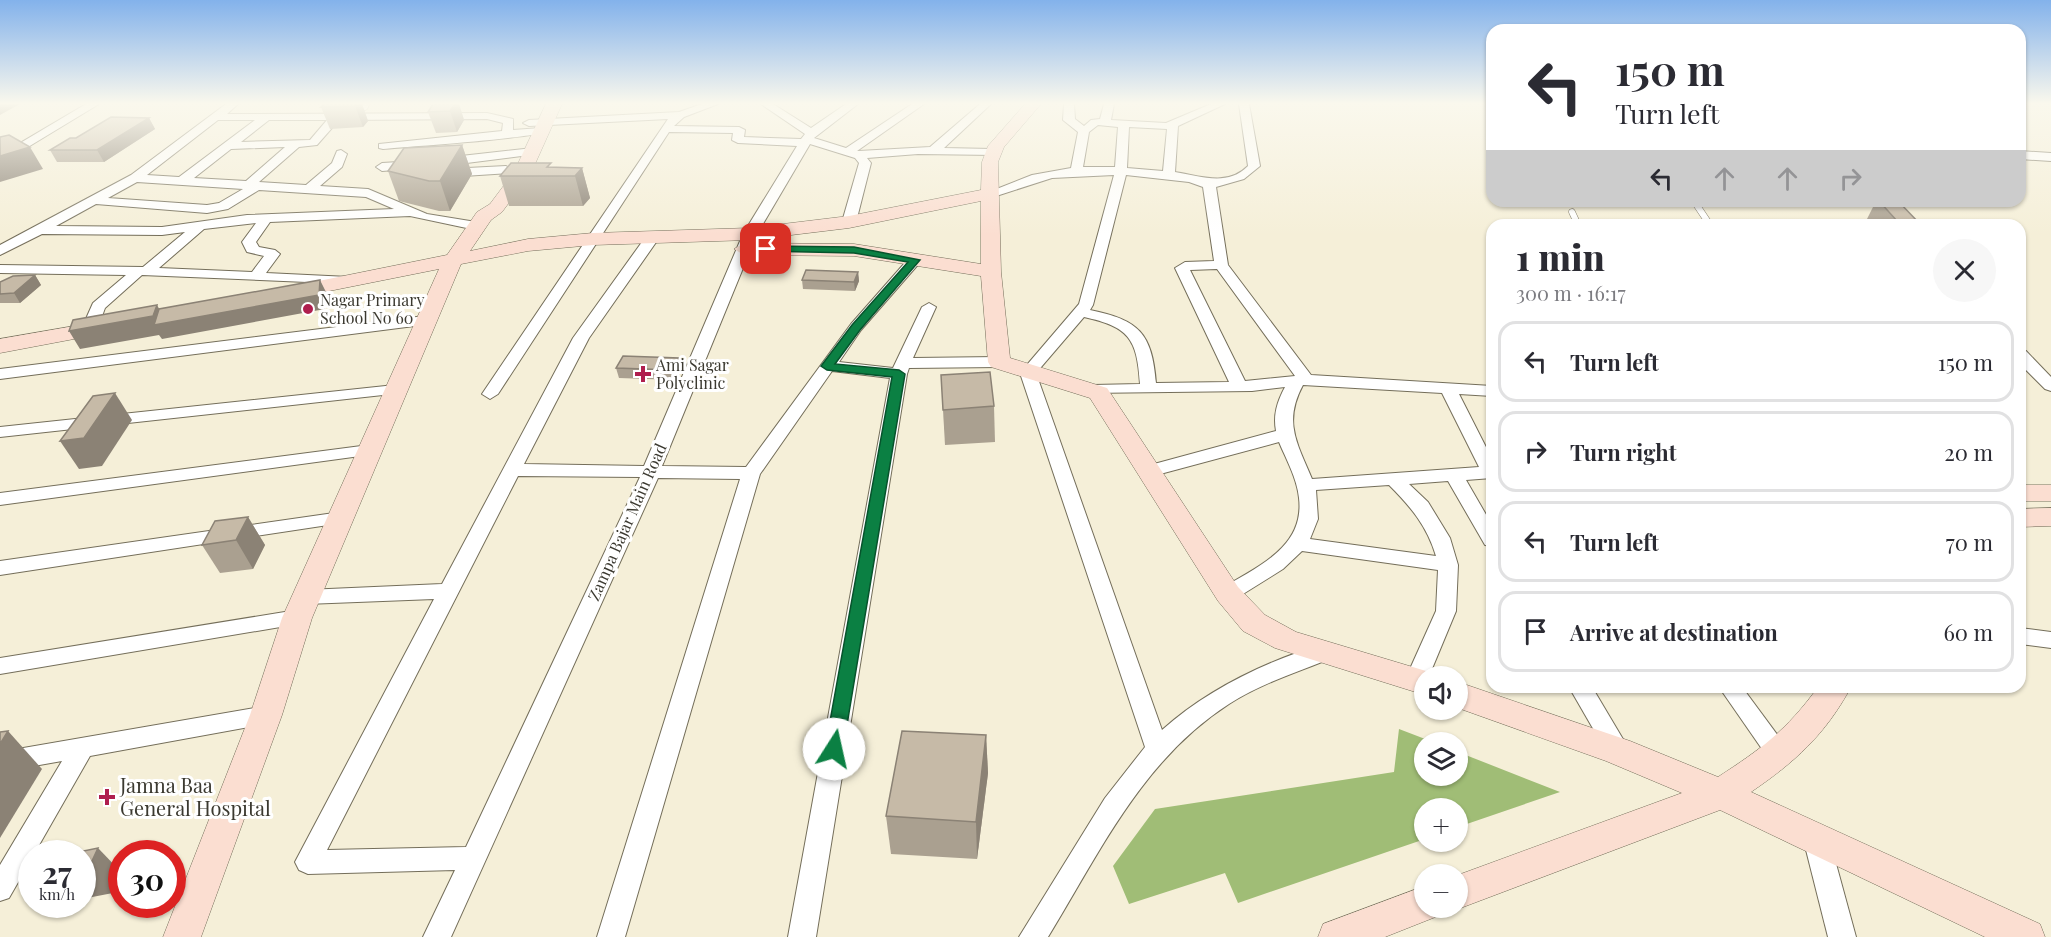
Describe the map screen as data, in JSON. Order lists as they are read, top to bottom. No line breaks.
{"streets":{"street":["Zampa Bajar Main Road"]},"places":{"other":["Nagar Primary School No 60"],"health":["Ami Sagar Polyclinic","Jamna Baa General Hospital"]},"page":{"turn":["150 m","Turn left"],"heading":["1 min","300 m · 16:17"],"list":[{"name":"Turn left","value":"150 m"},{"name":"Turn right","value":"20 m"},{"name":"Turn left","value":"70 m"},{"name":"Arrive at destination","value":"60 m"}],"map_buttons":["+","−"],"speed":"27 km/h","limit":"30"}}
